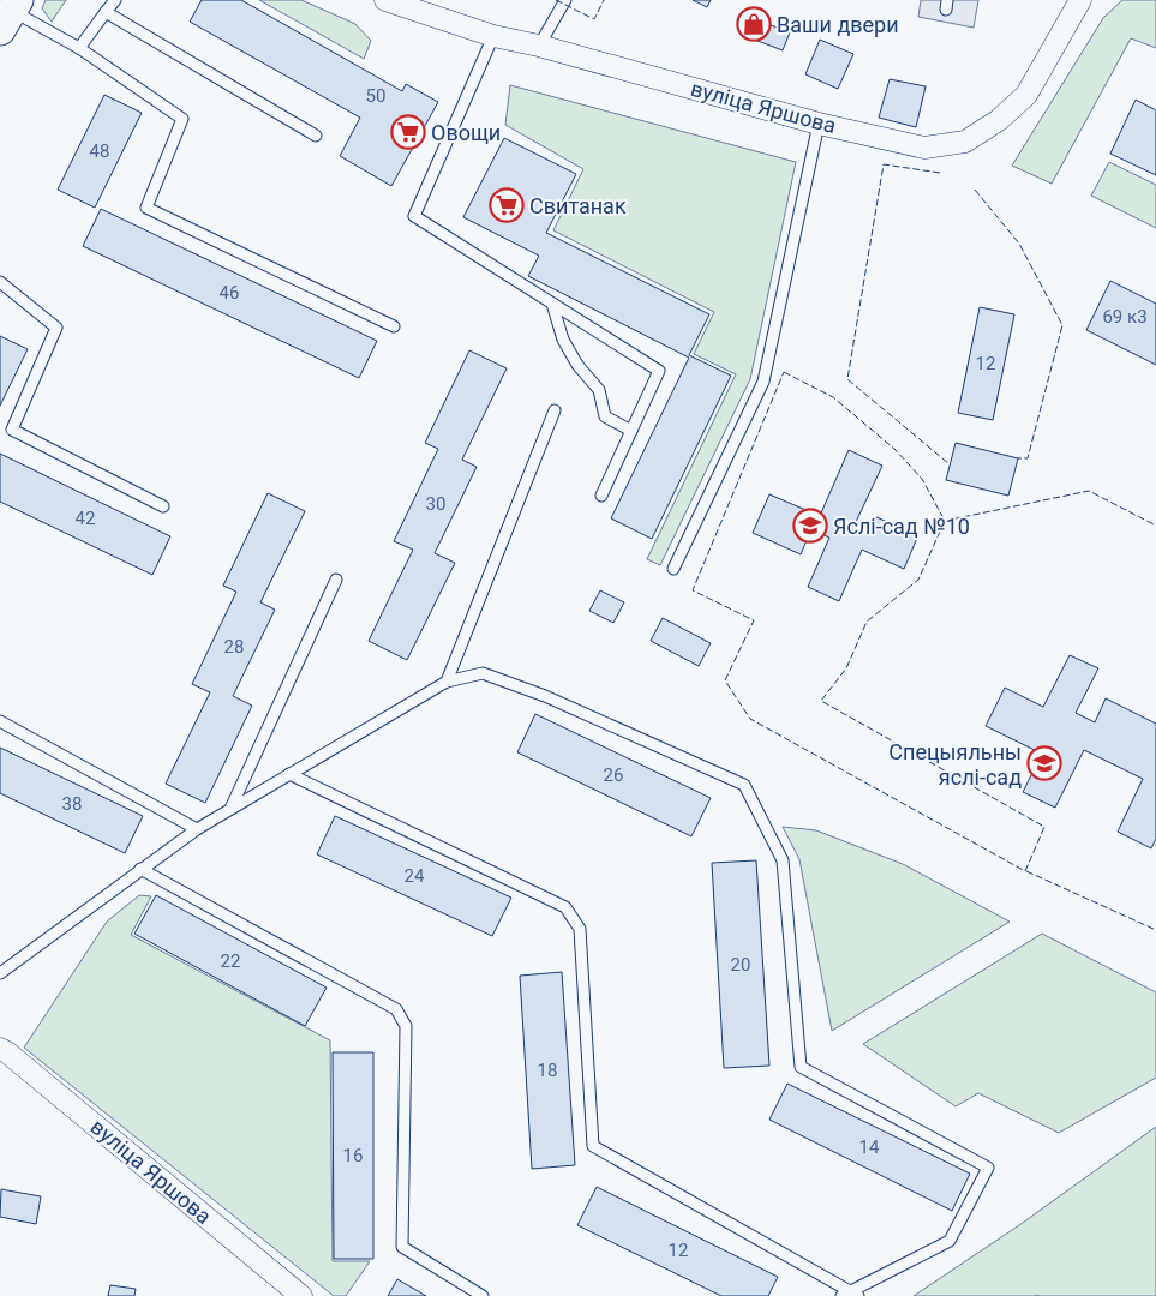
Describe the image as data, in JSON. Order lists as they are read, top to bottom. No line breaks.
{"streets":{"street":["вуліца Яршова"]},"places":{"shop":["Ваши двери"],"supermarket":["Овощи","Свитанак"],"school or university":["Яслі-сад №10","Спецыяльны яслі-сад"]},"house_numbers":["50","48","46","69 к3","12","30","42","28","26","38","24","22","20","18","14","16","12"]}
